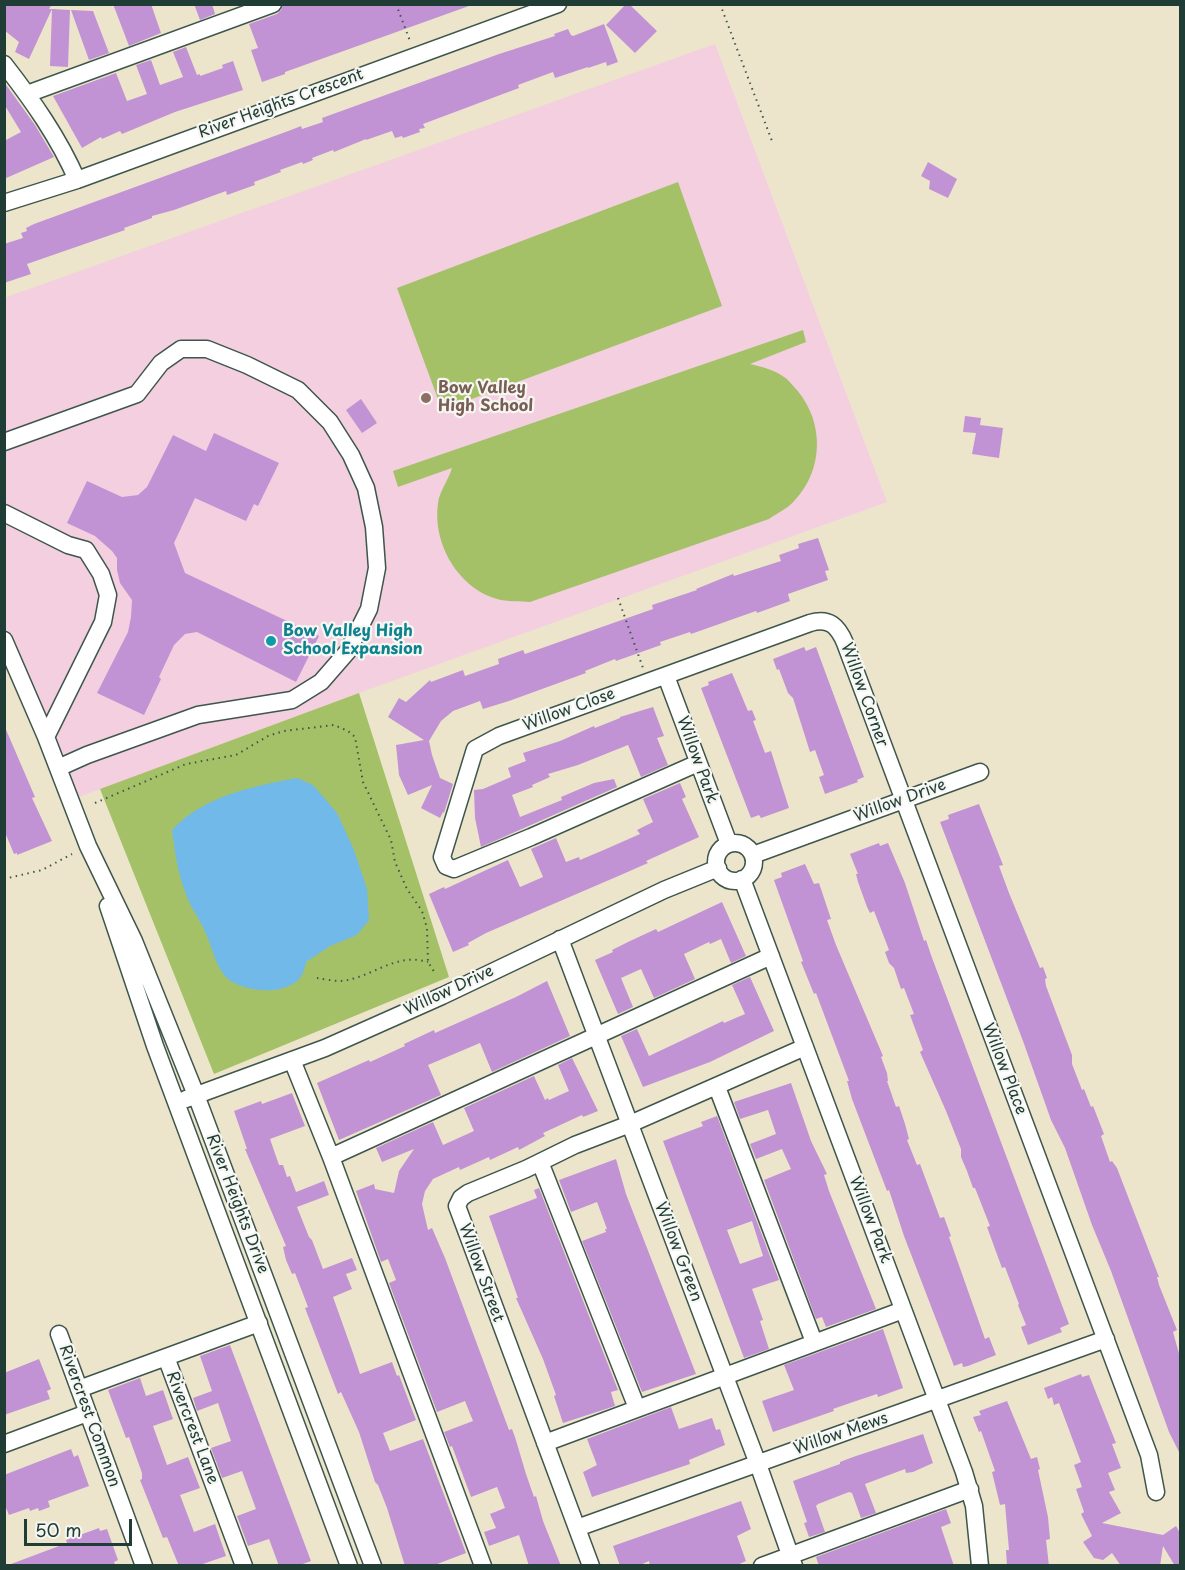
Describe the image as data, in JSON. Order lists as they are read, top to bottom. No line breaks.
{"streets":{"street":["River Heights Crescent","Willow Corner","Willow Close","Willow Park","Willow Drive","Willow Place","River Heights Drive","Willow Green","Willow Street","Rivercrest Common","Rivercrest Lane","Willow Mews"]},"crossings":[["Willow Corner","Willow Close"],["Willow Corner","Willow Park"],["Willow Corner","Willow Drive"],["Willow Corner","Willow Place"],["Willow Close","Willow Park"],["Willow Park","Willow Drive"],["Willow Park","Willow Street"],["Willow Park","Willow Mews"],["Willow Drive","Willow Place"],["Willow Drive","River Heights Drive"],["Willow Drive","Willow Green"],["Willow Place","Willow Mews"],["Willow Green","Willow Street"],["Willow Green","Willow Mews"],["Willow Street","Willow Mews"]],"places":["Bow Valley High School","Bow Valley High School Expansion"],"scale_bar":"50 m"}
